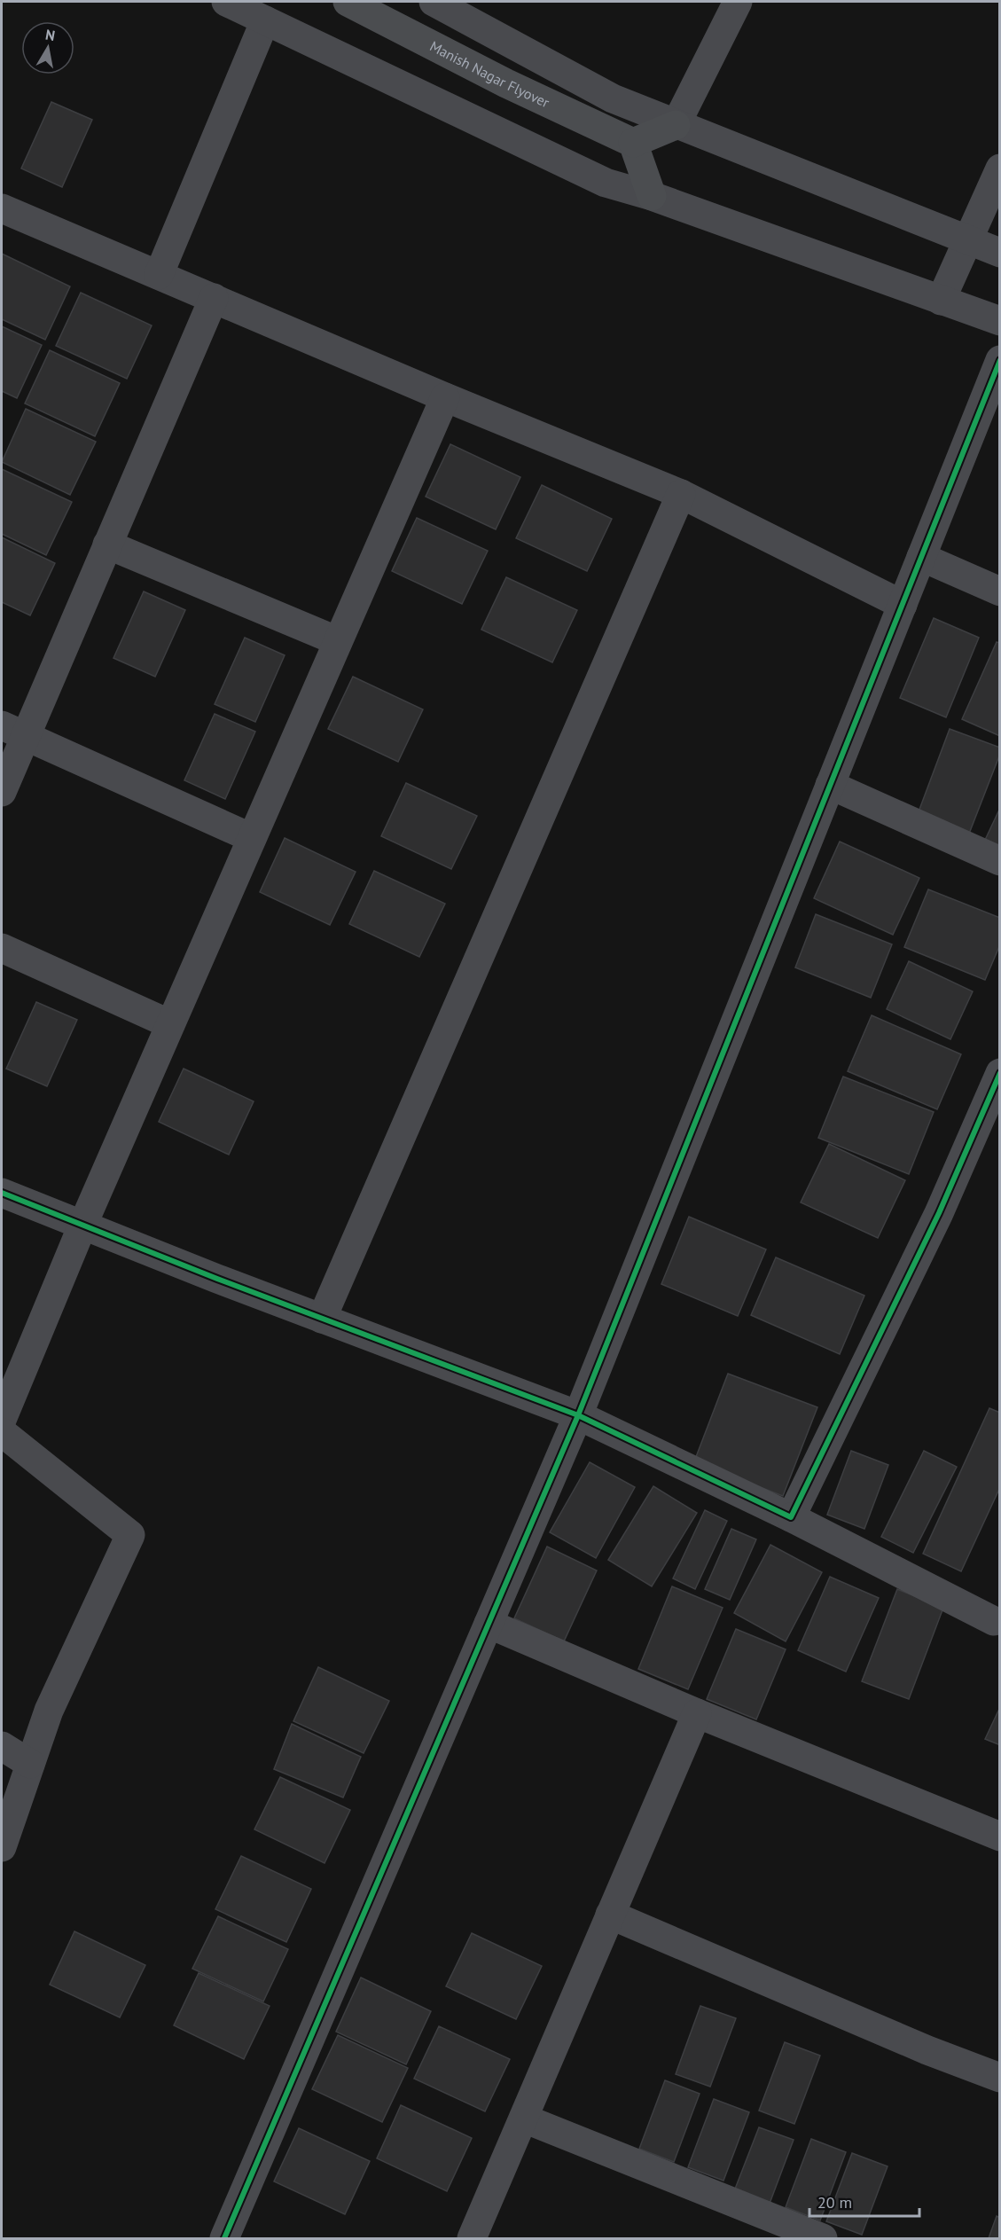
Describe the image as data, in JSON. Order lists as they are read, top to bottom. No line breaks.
{"streets":{"main road":["Manish Nagar Flyover"]},"scale_bar":"20 m","north":"top"}
